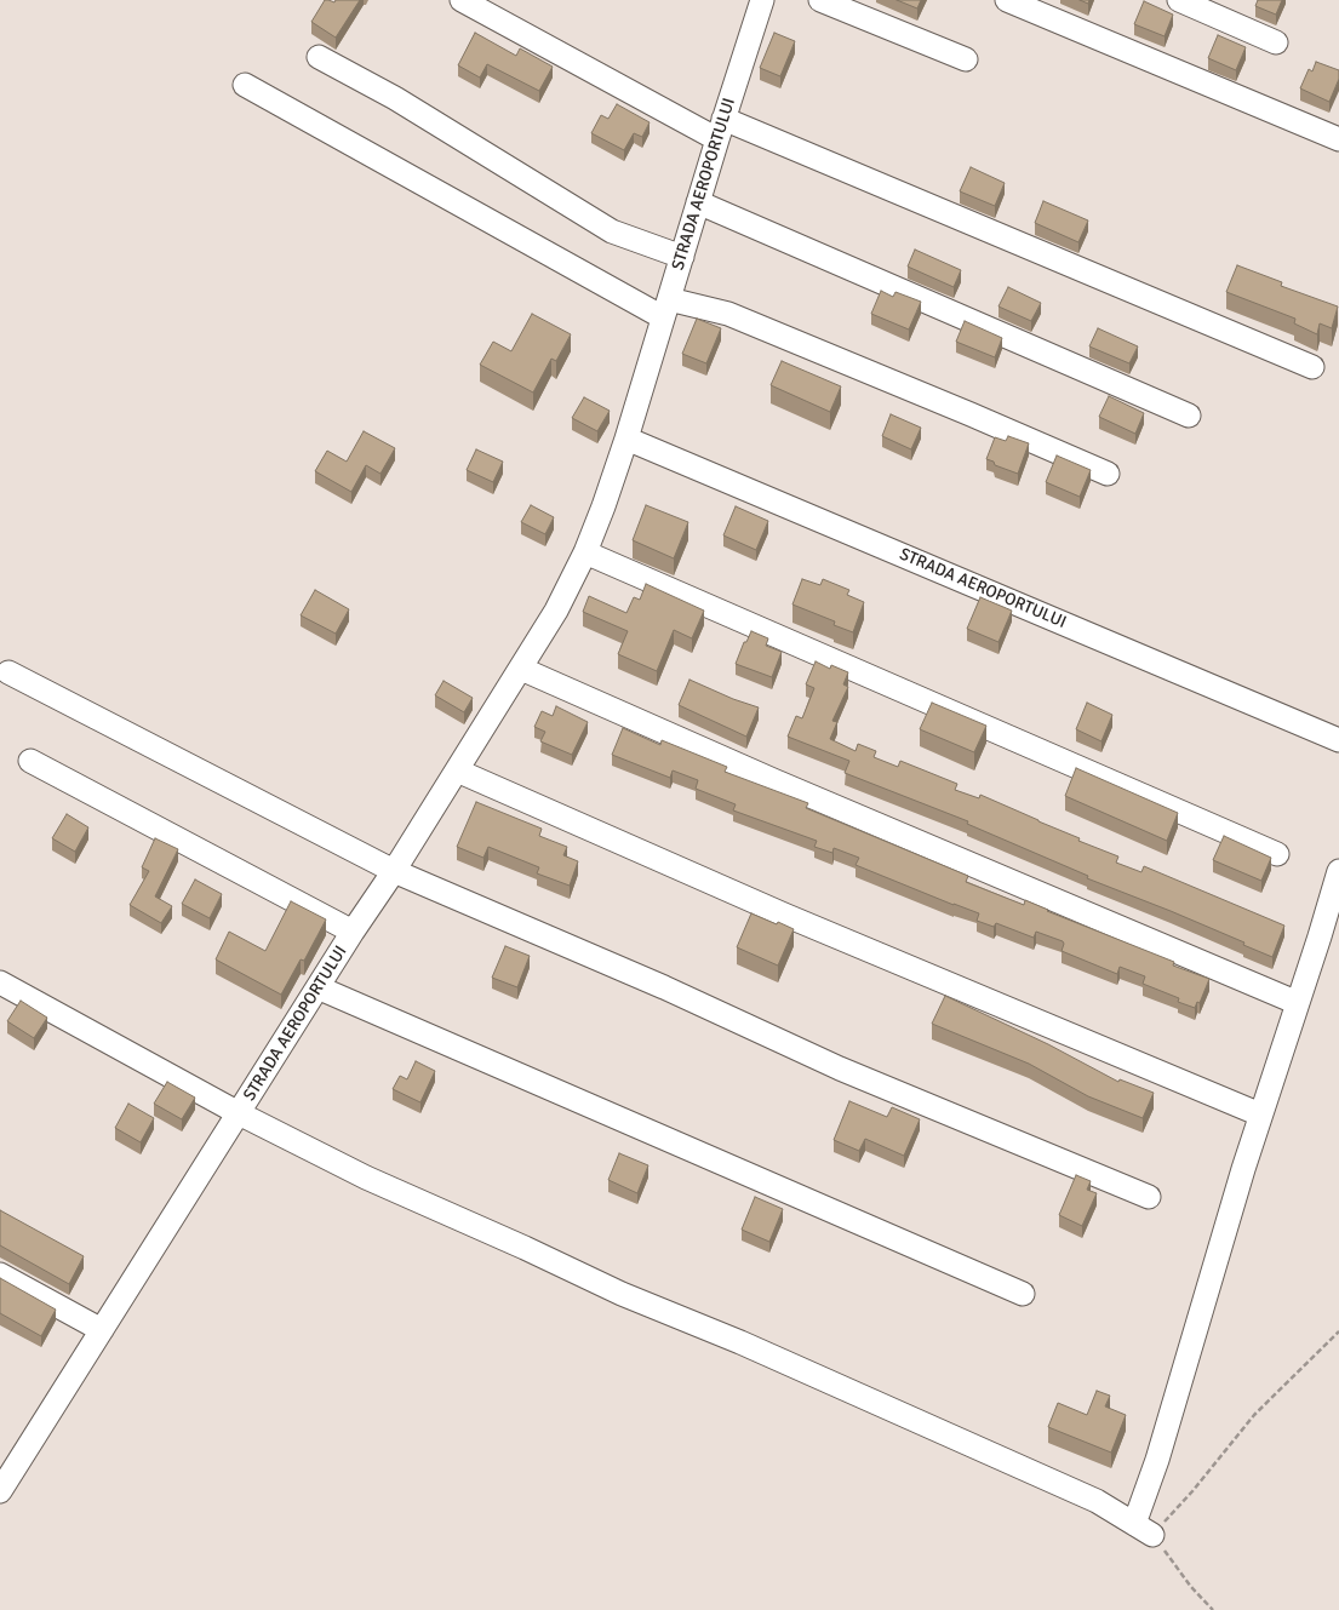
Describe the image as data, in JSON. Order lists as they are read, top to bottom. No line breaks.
{"streets":{"street":["STRADA AEROPORTULUI"]}}
